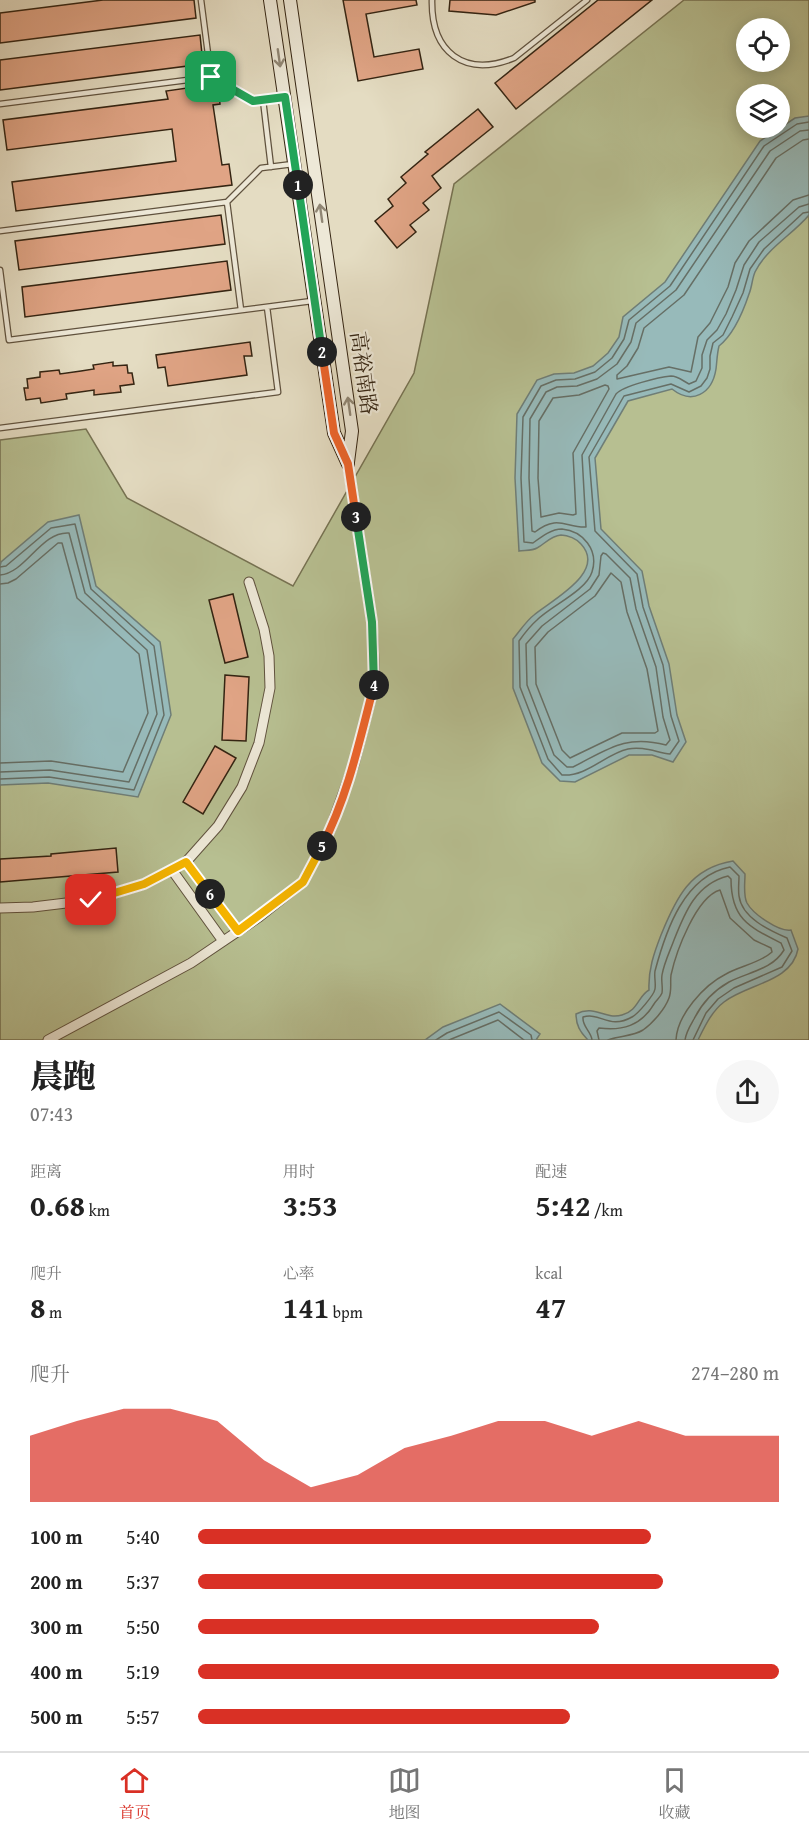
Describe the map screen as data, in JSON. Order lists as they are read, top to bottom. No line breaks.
{"streets":{"street":["高裕南路"]},"page":{"pins":["1","2","3","4","5","6"],"heading":["晨跑","07:43"],"stats":[["距离","0.68 km"],["用时","3:53"],["配速","5:42 /km"],["爬升","8 m"],["心率","141 bpm"],["kcal","47"]],"chart":["爬升","274–280 m"],"list":[{"name":"100 m","note":"5:40"},{"name":"200 m","note":"5:37"},{"name":"300 m","note":"5:50"},{"name":"400 m","note":"5:19"},{"name":"500 m","note":"5:57"}],"tabs":["首页","地图","收藏"]}}
